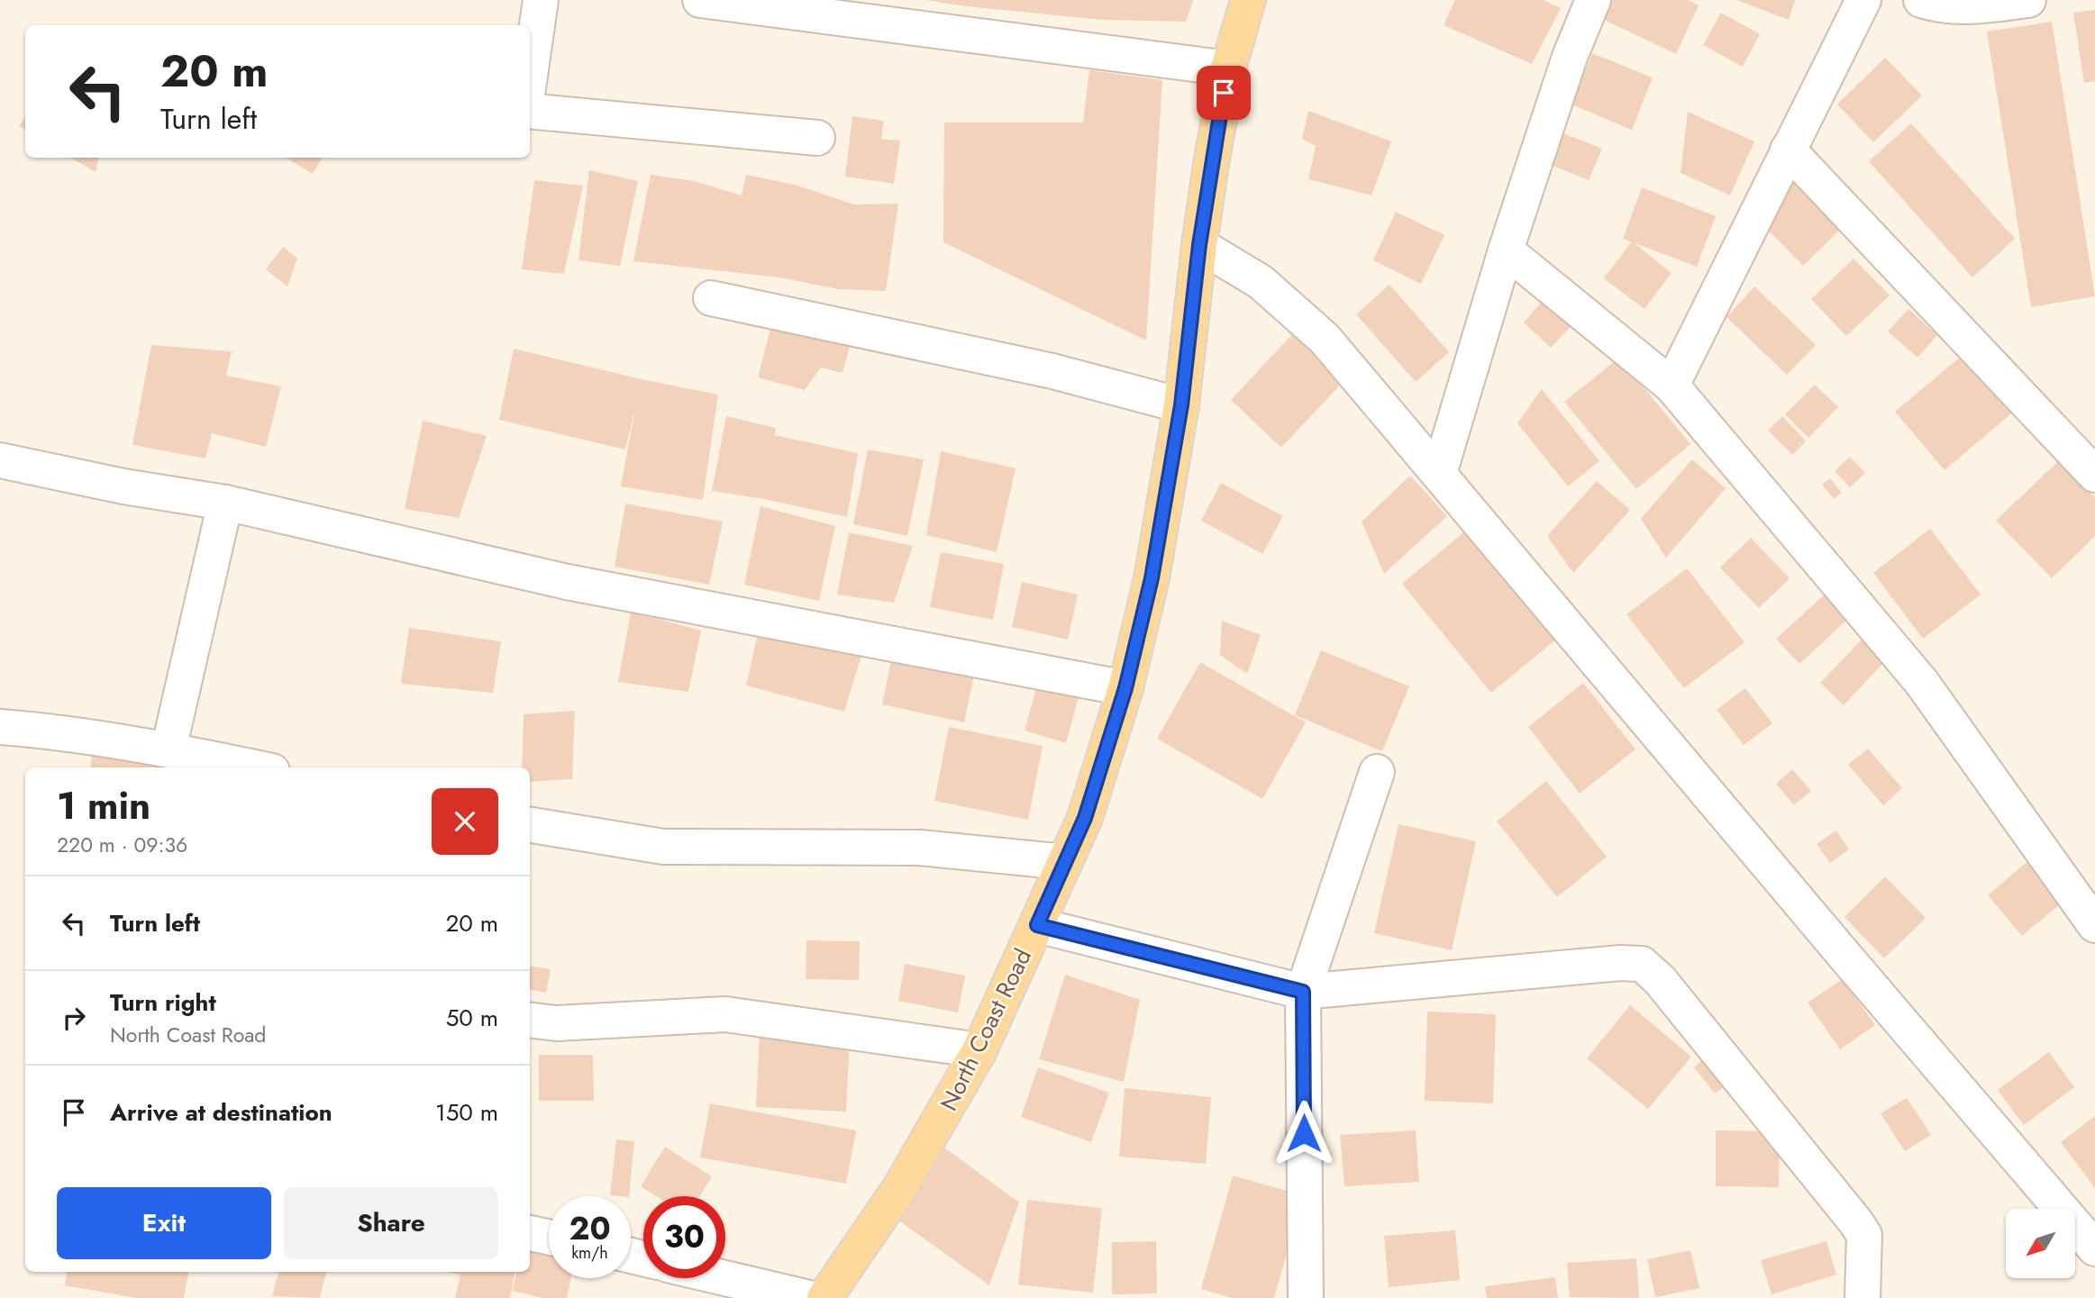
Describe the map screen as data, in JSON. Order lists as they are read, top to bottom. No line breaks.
{"streets":{"main road":["North Coast Road"]},"north":"bottom left","page":{"turn":["20 m","Turn left"],"heading":["1 min","220 m · 09:36"],"list":[{"name":"Turn left","value":"20 m"},{"name":"Turn right","note":"North Coast Road","value":"50 m"},{"name":"Arrive at destination","value":"150 m"}],"buttons":["Exit","Share"],"speed":"20 km/h","limit":"30"}}
